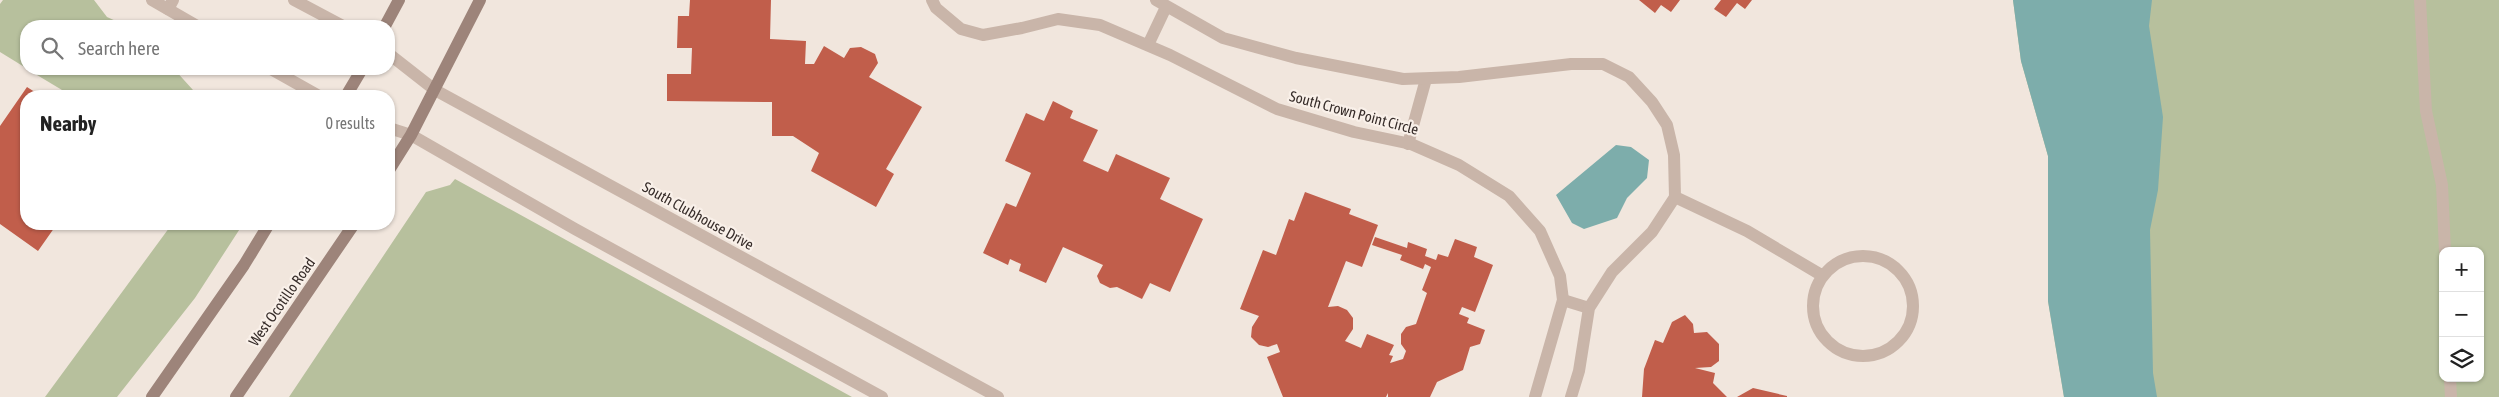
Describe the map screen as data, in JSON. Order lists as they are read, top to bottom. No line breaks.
{"streets":{"main road":["West Ocotillo Road"],"street":["South Crown Point Circle","South Clubhouse Drive"]},"page":{"search":"Search here","heading":["Nearby","0 results"],"map_buttons":["+","−"]}}
